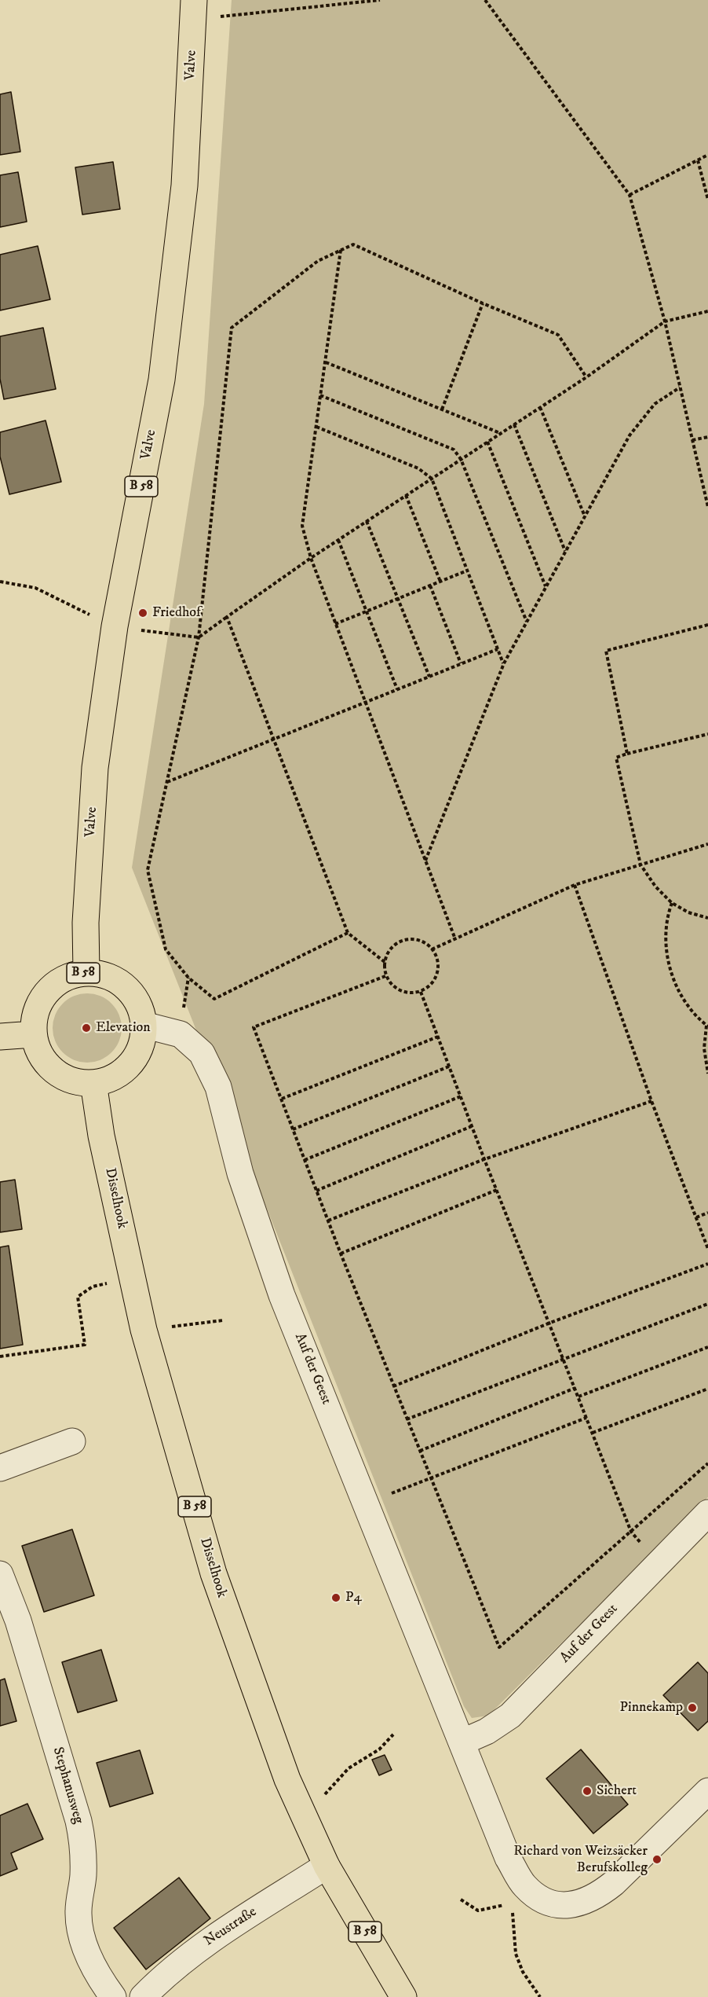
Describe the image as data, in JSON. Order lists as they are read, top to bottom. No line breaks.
{"streets":{"main road":["Valve","B 58","Disselhook"],"street":["Auf der Geest","Stephanusweg","Neustraße"]},"crossings":[["Valve","B 58"],["Valve","Disselhook"],["Valve","Auf der Geest"],["B 58","Disselhook"],["B 58","Auf der Geest"],["Disselhook","Auf der Geest"],["Disselhook","Neustraße"]],"places":["Friedhof","Elevation","P4","Pinnekamp","Sichert","Richard von Weizsäcker Berufskolleg"]}
